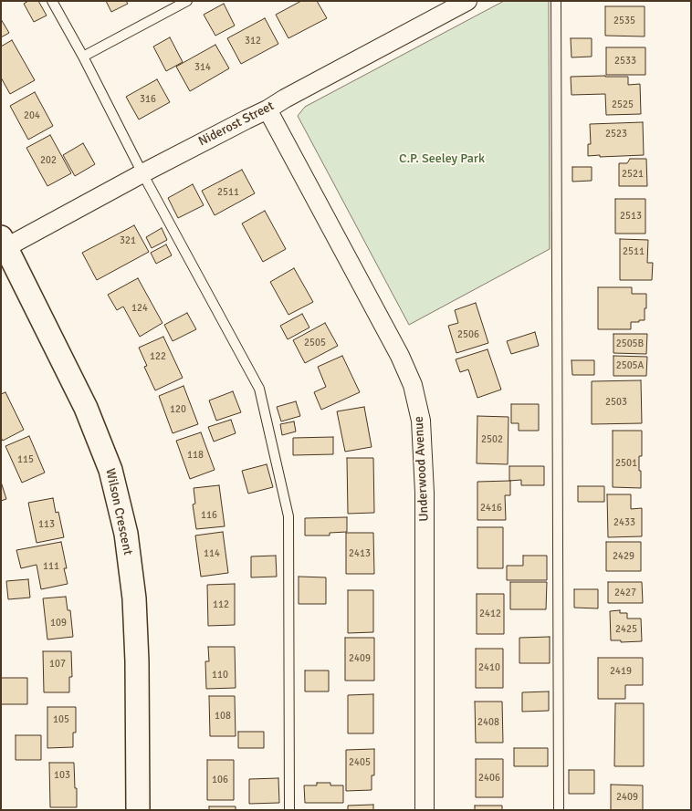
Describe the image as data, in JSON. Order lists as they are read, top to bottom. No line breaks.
{"streets":{"street":["Niderost Street","Underwood Avenue","Wilson Crescent"]},"crossings":[["Niderost Street","Underwood Avenue"],["Niderost Street","Wilson Crescent"]],"parks":["C.P. Seeley Park"],"house_numbers":["2535","312","2533","314","316","2525","204","2523","202","2521","2511","2513","321","2511","124","2506","2505","2505B","122","2505A","2503","120","2502","118","115","2501","2416","116","2433","113","114","2413","2429","111","2427","112","2412","109","2425","2409","107","2410","2419","110","108","105","2408","2405","103","2406","106","2409"]}
